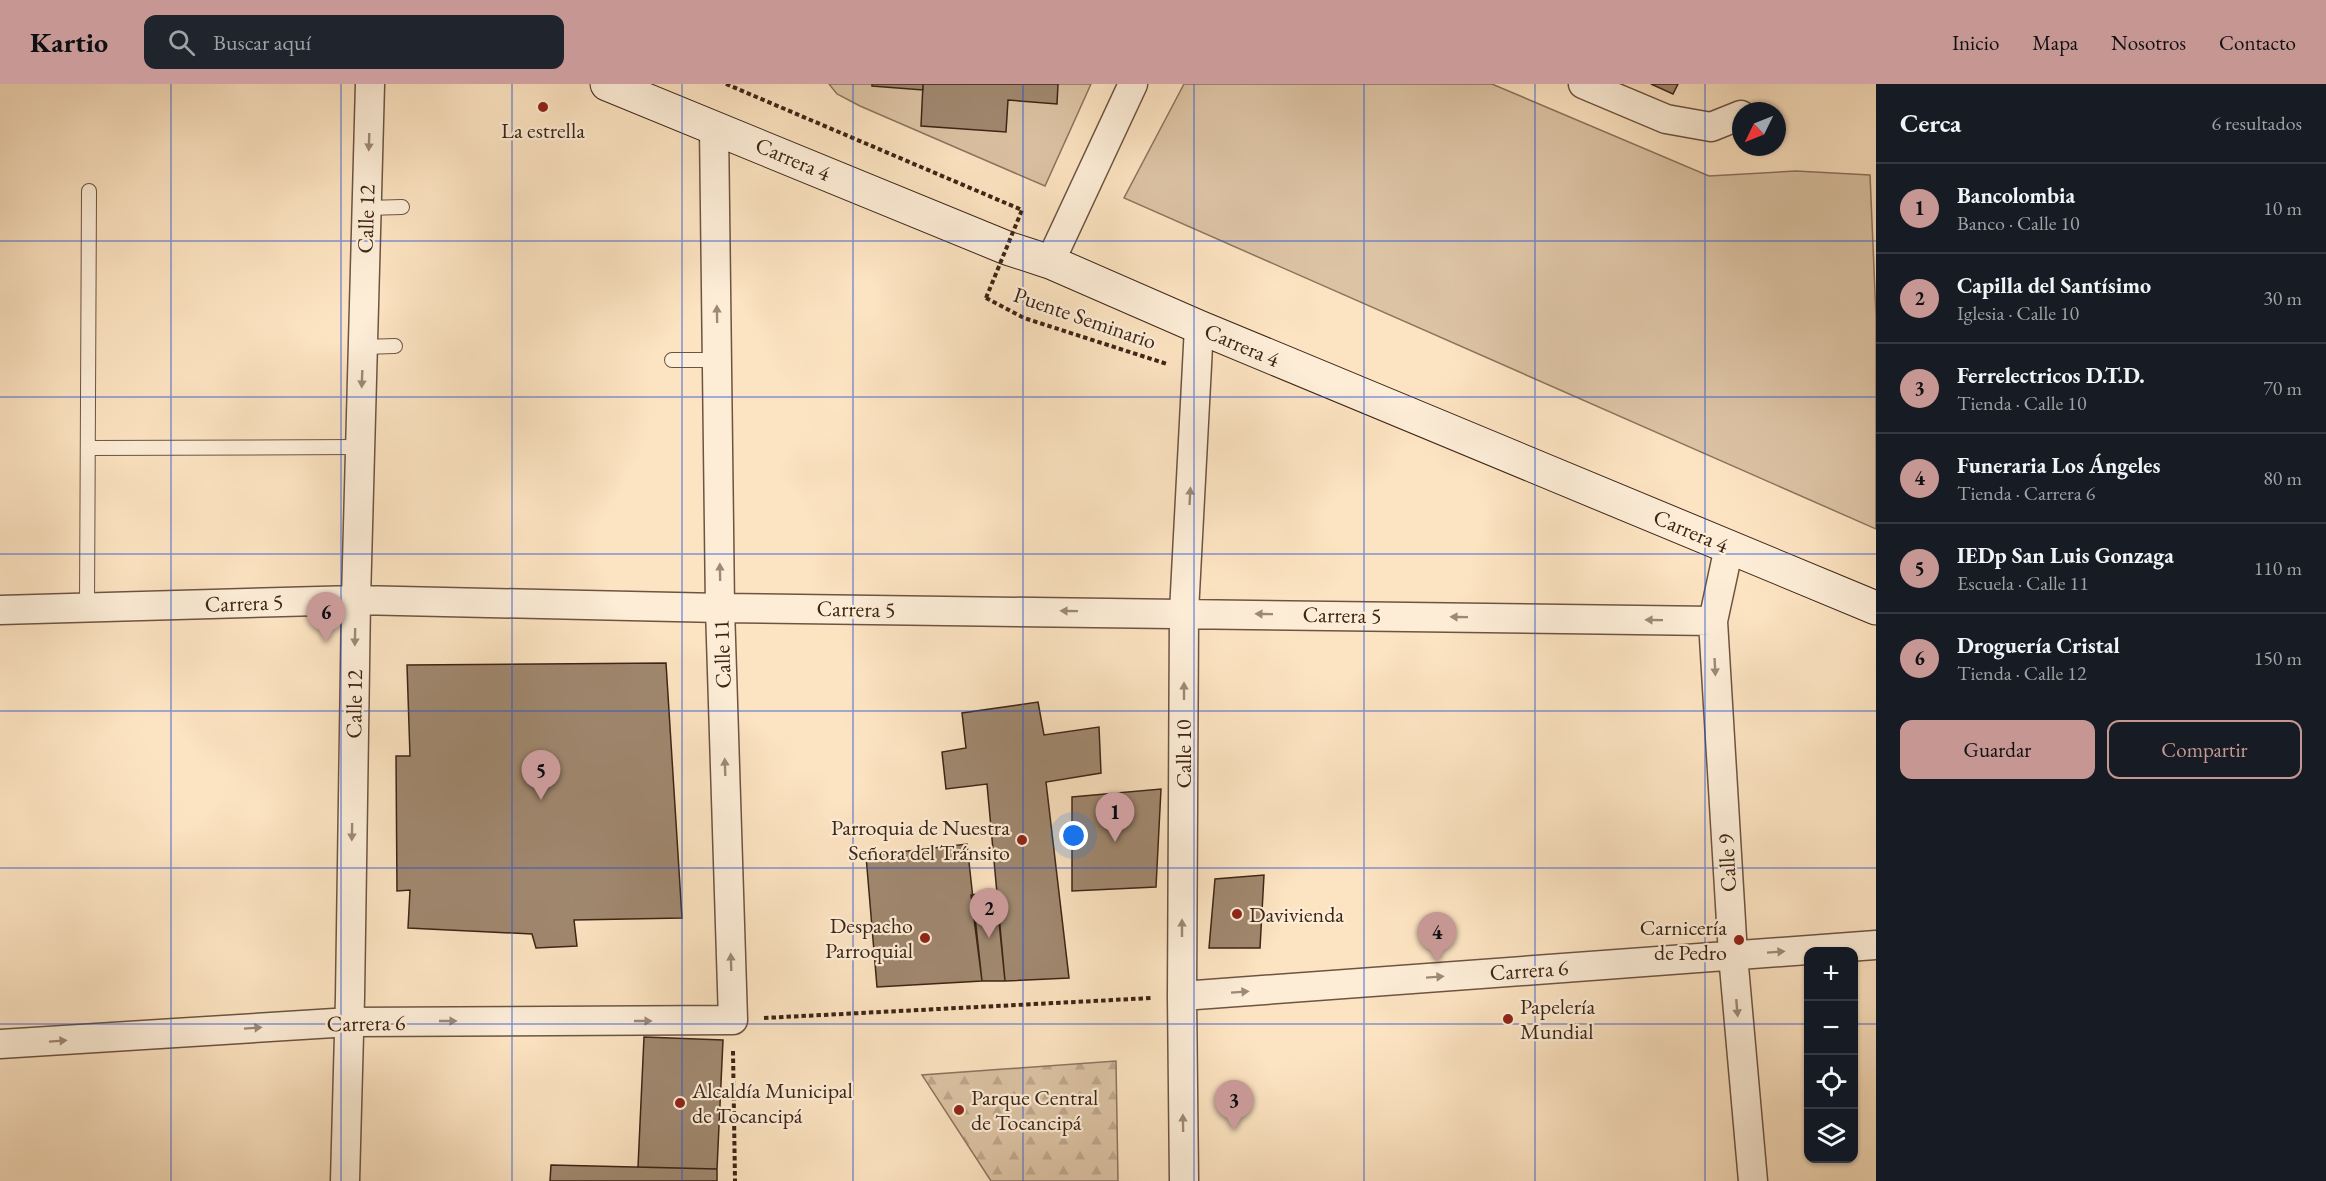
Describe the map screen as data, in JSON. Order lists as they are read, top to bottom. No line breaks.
{"streets":{"main road":["Carrera 4"],"street":["Calle 12","Carrera 5","Calle 11","Calle 10","Calle 9","Carrera 6"],"path":["Puente Seminario"]},"crossings":[["Carrera 4","Puente Seminario"],["Carrera 4","Calle 11"],["Carrera 4","Calle 10"],["Carrera 4","Calle 9"],["Calle 12","Carrera 5"],["Calle 12","Carrera 6"],["Puente Seminario","Calle 10"],["Carrera 5","Calle 11"],["Carrera 5","Calle 10"],["Carrera 5","Calle 9"],["Calle 11","Carrera 6"],["Calle 10","Carrera 6"],["Calle 9","Carrera 6"]],"one_way":["Calle 12","Carrera 5","Calle 11","Calle 10","Calle 9","Carrera 6"],"places":["La estrella","Parroquia de Nuestra Señora del Tránsito","Davivienda","Despacho Parroquial","Carnicería de Pedro","Papelería Mundial","Alcaldía Municipal de Tocancipá","Parque Central de Tocancipá"],"north":"bottom left","page":{"header":"Kartio","search":"Buscar aquí","nav":["Inicio","Mapa","Nosotros","Contacto"],"heading":["Cerca","6 resultados"],"list":[{"mark":"1","name":"Bancolombia","note":"Banco · Calle 10","value":"10 m"},{"mark":"2","name":"Capilla del Santísimo","note":"Iglesia · Calle 10","value":"30 m"},{"mark":"3","name":"Ferrelectricos D.T.D.","note":"Tienda · Calle 10","value":"70 m"},{"mark":"4","name":"Funeraria Los Ángeles","note":"Tienda · Carrera 6","value":"80 m"},{"mark":"5","name":"IEDp San Luis Gonzaga","note":"Escuela · Calle 11","value":"110 m"},{"mark":"6","name":"Droguería Cristal","note":"Tienda · Calle 12","value":"150 m"}],"pins":["6","5","1","2","4","3"],"buttons":["Guardar","Compartir"],"map_buttons":["+","−"]}}
